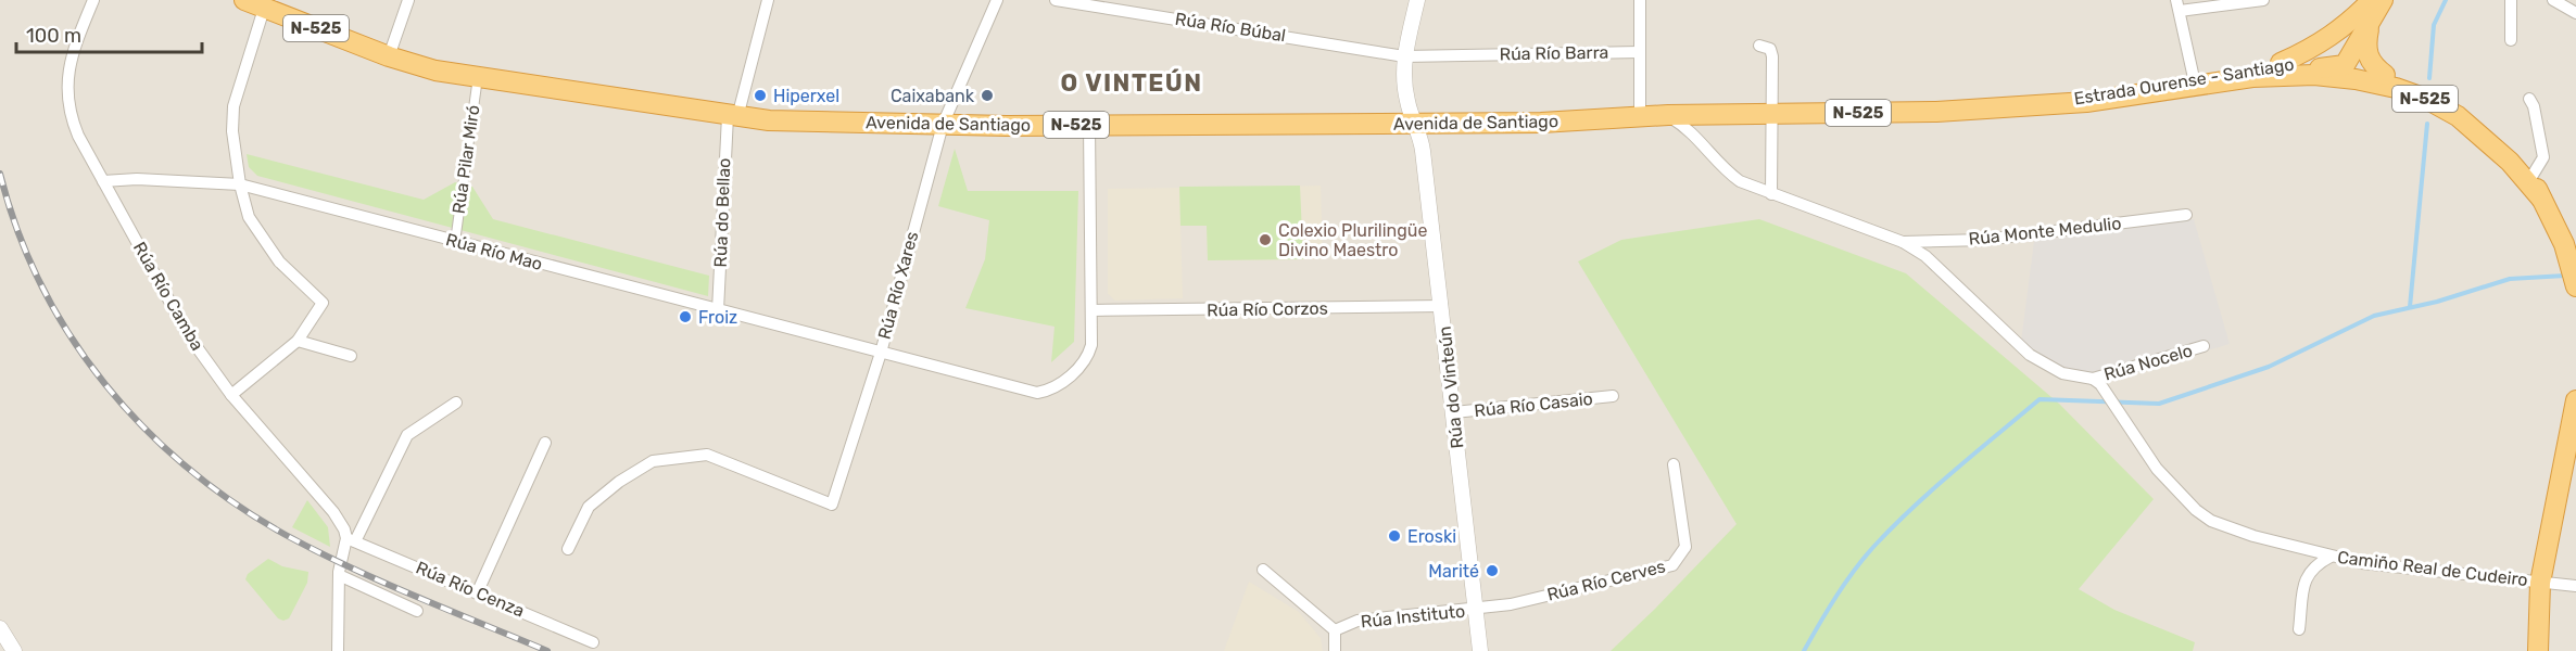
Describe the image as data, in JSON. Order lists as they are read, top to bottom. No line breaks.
{"streets":{"highway":["N-525","Estrada Ourense - Santiago","Avenida de Santiago"],"street":["Rúa Río Búbal","Rúa Río Barra","Rúa Pilar Miró","Rúa do Bellao","Rúa Monte Medulio","Rúa Río Mao","Rúa Río Xares","Rúa Río Camba","Rúa Río Corzos","Rúa Nocelo","Rúa do Vinteún","Rúa Río Casaio","Camiño Real de Cudeiro","Rúa Río Cerves","Rúa Río Cenza","Rúa Instituto"]},"crossings":[["Rúa Río Búbal","Rúa Río Barra"],["Rúa Río Búbal","Rúa do Vinteún"],["Rúa Río Barra","Rúa do Vinteún"],["Estrada Ourense - Santiago","Avenida de Santiago"],["Avenida de Santiago","Rúa Pilar Miró"],["Avenida de Santiago","Rúa do Bellao"],["Avenida de Santiago","Rúa Río Mao"],["Avenida de Santiago","Rúa Río Xares"],["Avenida de Santiago","Rúa do Vinteún"],["Rúa Pilar Miró","Rúa Río Mao"],["Rúa do Bellao","Rúa Río Mao"],["Rúa Río Mao","Rúa Río Xares"],["Rúa Río Mao","Rúa Río Camba"],["Rúa Río Mao","Rúa Río Corzos"],["Rúa Río Camba","Rúa Río Cenza"],["Rúa Río Corzos","Rúa do Vinteún"],["Rúa Nocelo","Camiño Real de Cudeiro"],["Rúa do Vinteún","Rúa Río Casaio"],["Rúa do Vinteún","Rúa Río Cerves"],["Rúa do Vinteún","Rúa Instituto"],["Rúa Río Cerves","Rúa Instituto"]],"districts":["O VINTEÚN"],"places":["Hiperxel","Caixabank","Colexio Plurilingüe Divino Maestro","Froiz","Eroski","Marité"],"scale_bar":"100 m"}
